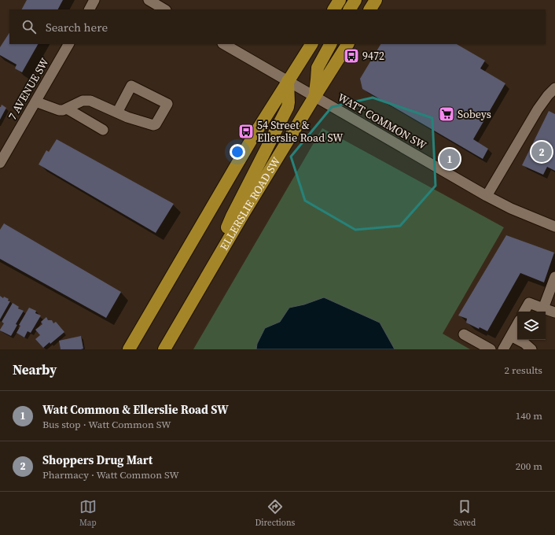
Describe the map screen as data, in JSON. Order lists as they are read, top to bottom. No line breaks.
{"streets":{"main road":["ELLERSLIE ROAD SW"],"street":["7 AVENUE SW","WATT COMMON SW"]},"crossings":[["WATT COMMON SW","ELLERSLIE ROAD SW"]],"places":{"bus stop":["9472","54 Street & Ellerslie Road SW"],"supermarket":["Sobeys"]},"page":{"search":"Search here","pins":["2","1"],"heading":["Nearby","2 results"],"list":[{"mark":"1","name":"Watt Common & Ellerslie Road SW","note":"Bus stop · Watt Common SW","value":"140 m"},{"mark":"2","name":"Shoppers Drug Mart","note":"Pharmacy · Watt Common SW","value":"200 m"}],"nav":["Map","Directions","Saved"]}}
